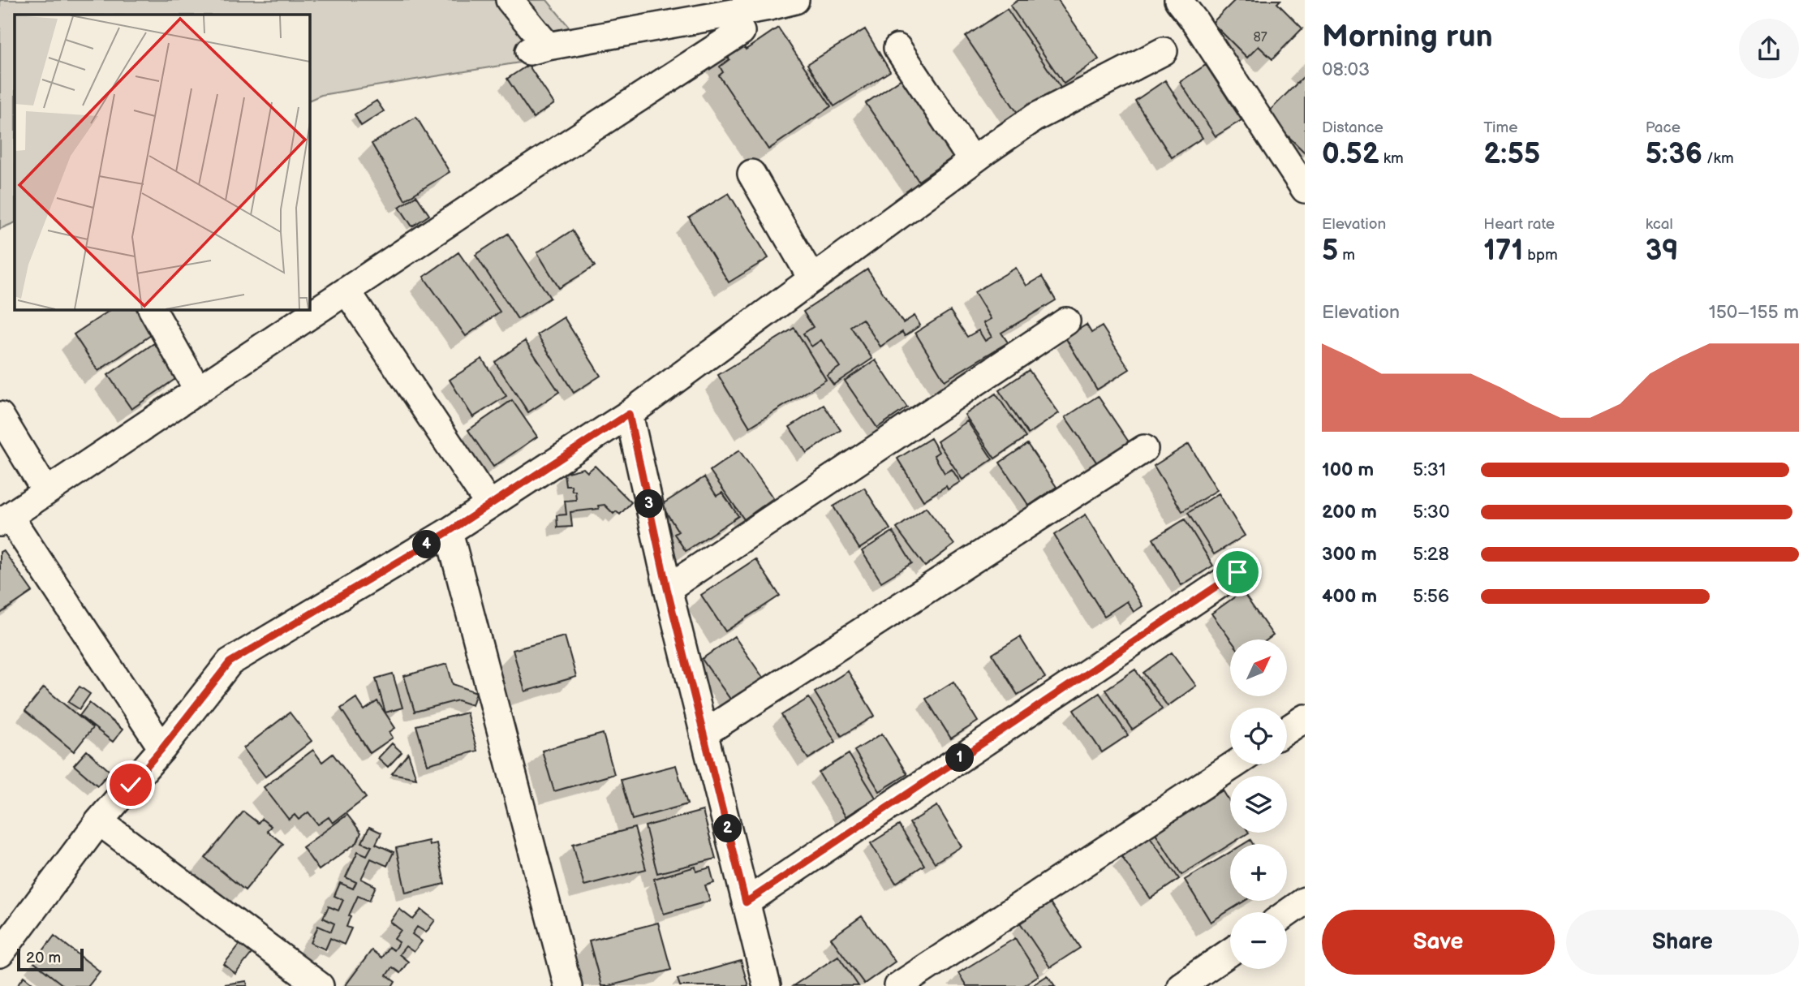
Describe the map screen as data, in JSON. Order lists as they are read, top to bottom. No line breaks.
{"house_numbers":["87"],"scale_bar":"20 m","north":"top right","page":{"heading":["Morning run","08:03"],"stats":[["Distance","0.52 km"],["Time","2:55"],["Pace","5:36 /km"],["Elevation","5 m"],["Heart rate","171 bpm"],["kcal","39"]],"chart":["Elevation","150–155 m"],"list":[{"name":"100 m","note":"5:31"},{"name":"200 m","note":"5:30"},{"name":"300 m","note":"5:28"},{"name":"400 m","note":"5:56"}],"pins":["3","4","1","2"],"map_buttons":["+","−"],"buttons":["Save","Share"],"scale":"20 m"}}
